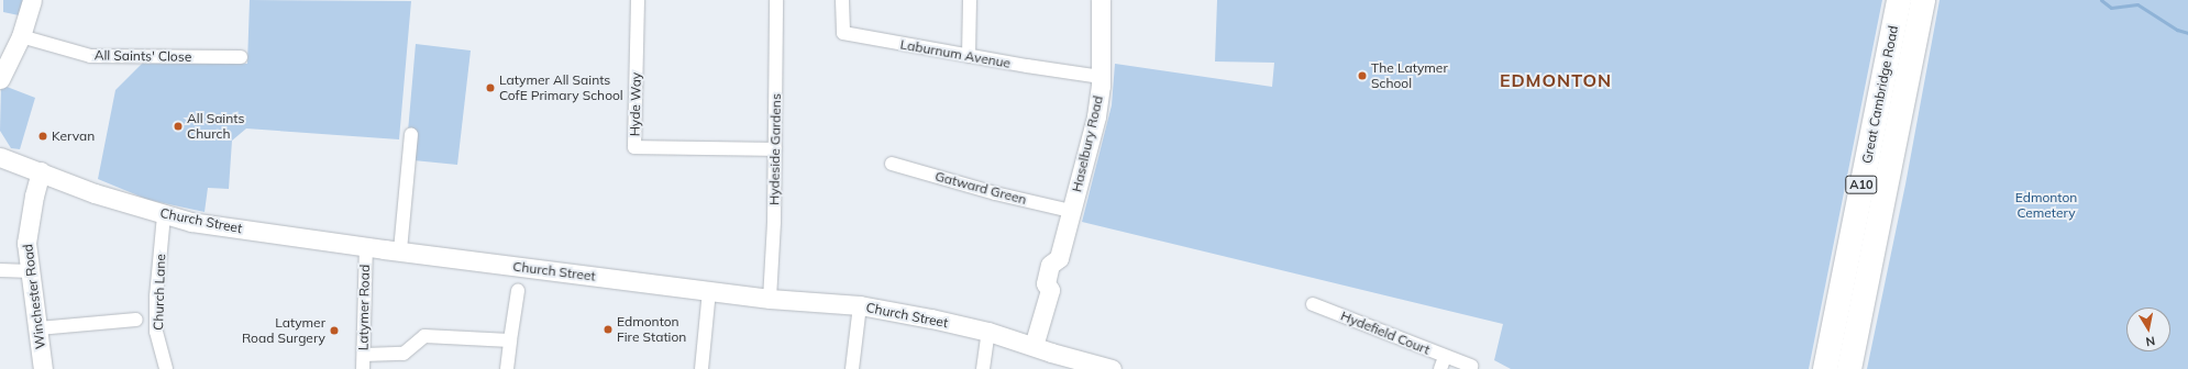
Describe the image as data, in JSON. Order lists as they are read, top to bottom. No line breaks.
{"streets":{"highway":["Great Cambridge Road","A10"],"main road":["Haselbury Road","Church Street","Winchester Road"],"street":["Laburnum Avenue","All Saints' Close","Hyde Way","Hydeside Gardens","Gatward Green","Church Lane","Latymer Road","Hydefield Court"]},"crossings":[["Laburnum Avenue","Haselbury Road"],["Great Cambridge Road","A10"],["Hyde Way","Hydeside Gardens"],["Haselbury Road","Gatward Green"],["Haselbury Road","Church Street"],["Hydeside Gardens","Church Street"],["Church Street","Church Lane"],["Church Street","Winchester Road"],["Church Street","Latymer Road"]],"districts":["EDMONTON"],"parks":["Edmonton Cemetery"],"places":["The Latymer School","Latymer All Saints CofE Primary School","All Saints Church","Kervan","Edmonton Fire Station","Latymer Road Surgery"],"north":"bottom"}
